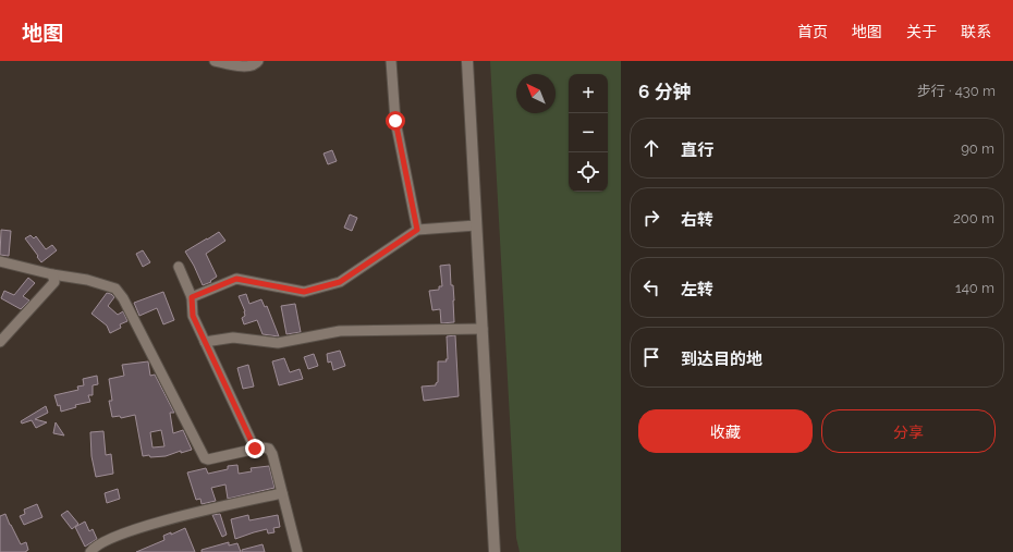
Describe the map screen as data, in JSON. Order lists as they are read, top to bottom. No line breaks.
{"north":"top left","page":{"header":"地图","nav":["首页","地图","关于","联系"],"heading":["6 分钟","步行 · 430 m"],"map_buttons":["+","−"],"list":[["直行","90 m"],["右转","200 m"],["左转","140 m"],"到达目的地"],"buttons":["收藏","分享"]}}
